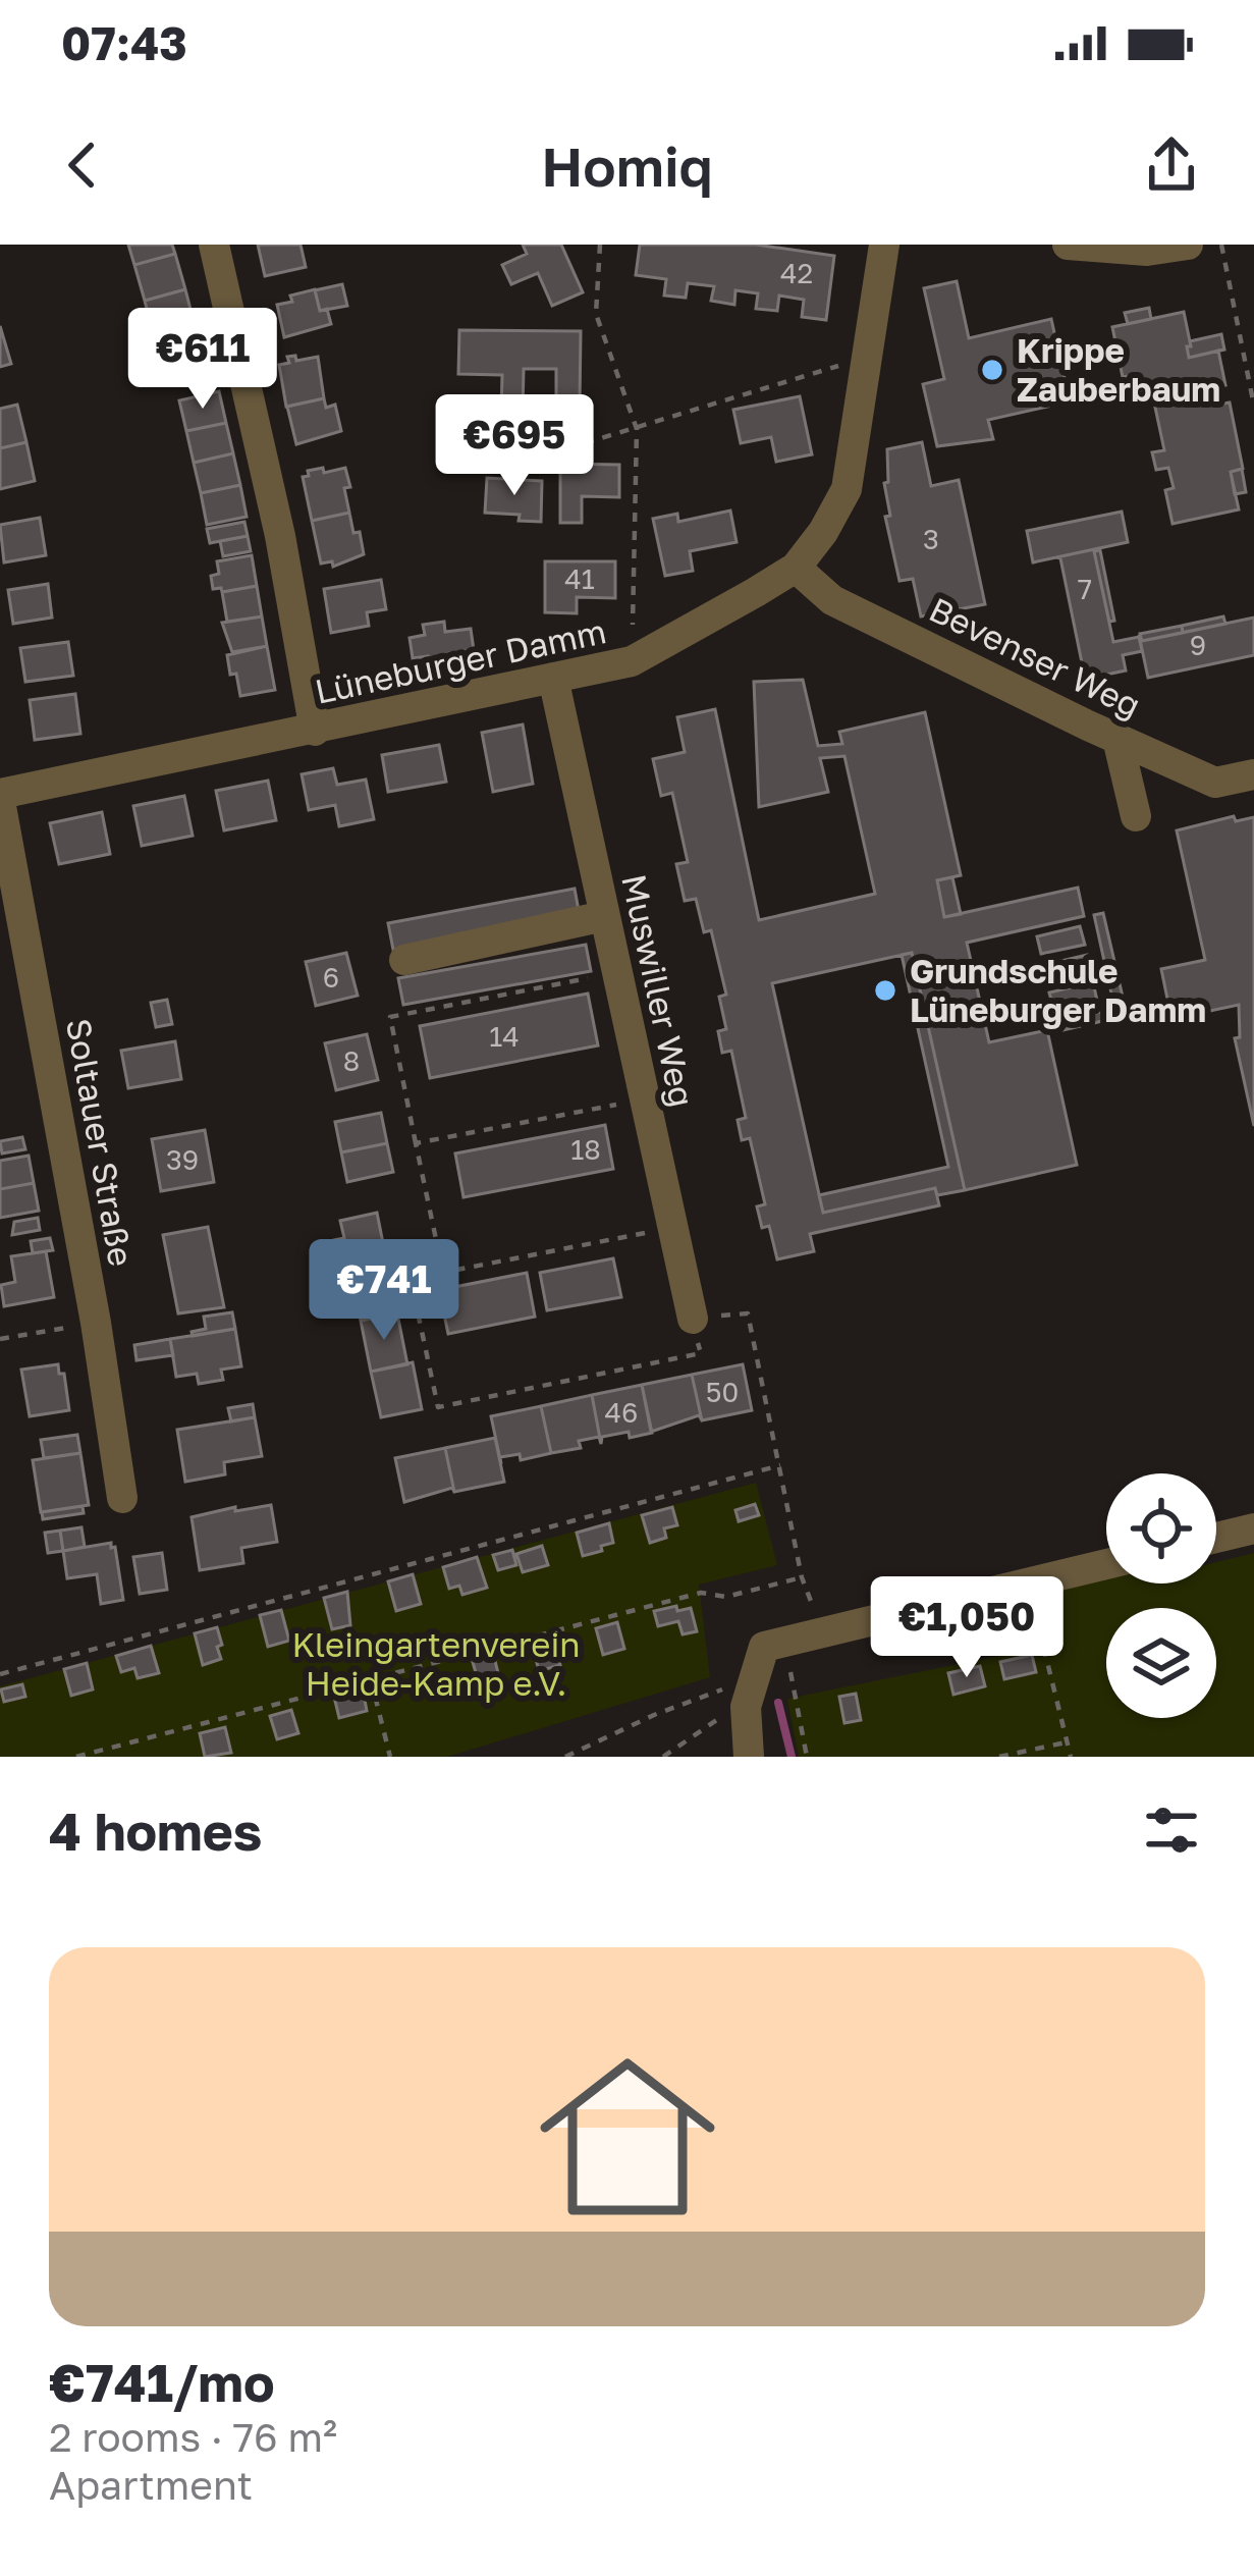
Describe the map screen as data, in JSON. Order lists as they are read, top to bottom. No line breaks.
{"streets":{"street":["Bevenser Weg","Lüneburger Damm","Muswiller Weg","Soltauer Straße"]},"crossings":[["Bevenser Weg","Lüneburger Damm"],["Lüneburger Damm","Muswiller Weg"],["Lüneburger Damm","Soltauer Straße"]],"parks":["Kleingartenverein Heide-Kamp e.V."],"places":["Krippe Zauberbaum","Grundschule Lüneburger Damm"],"house_numbers":["42","3","41","7","9","6","14","8","18","39","50","46"],"page":{"status":"07:43","header":"Homiq","price":["€611","€695","€741","€1,050"],"heading":"4 homes","list":[{"name":"€741/mo","note":"2 rooms · 76 m² · Apartment"}]}}
